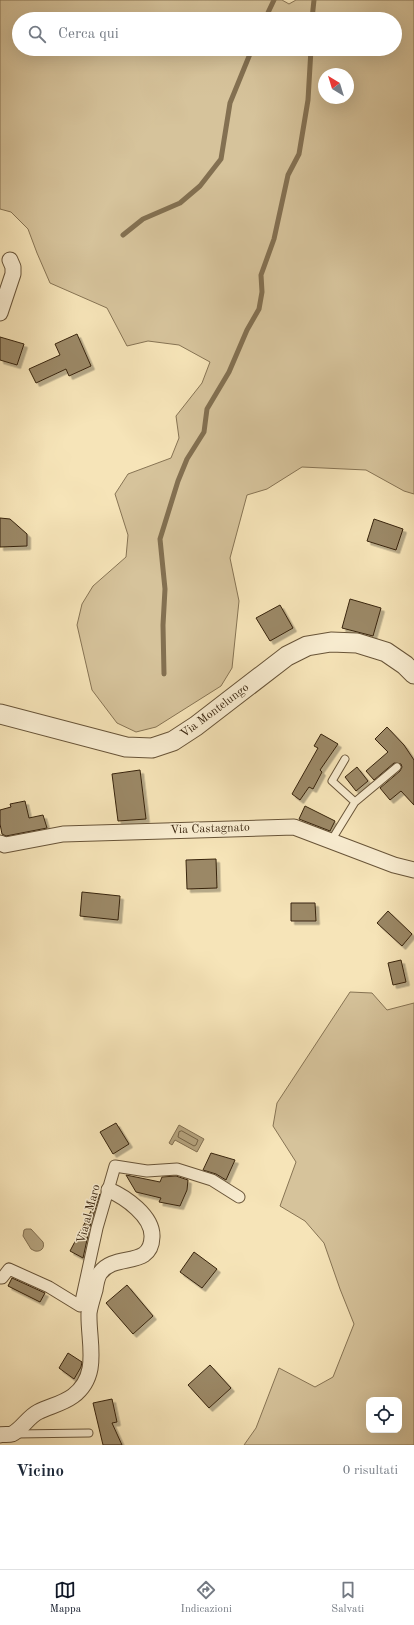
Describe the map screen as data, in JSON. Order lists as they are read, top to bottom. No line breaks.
{"streets":{"street":["Via Montelungo","Via Castagnato","Via al Maro"]},"north":"top left","page":{"search":"Cerca qui","heading":["Vicino","0 risultati"],"nav":["Mappa","Indicazioni","Salvati"]}}
